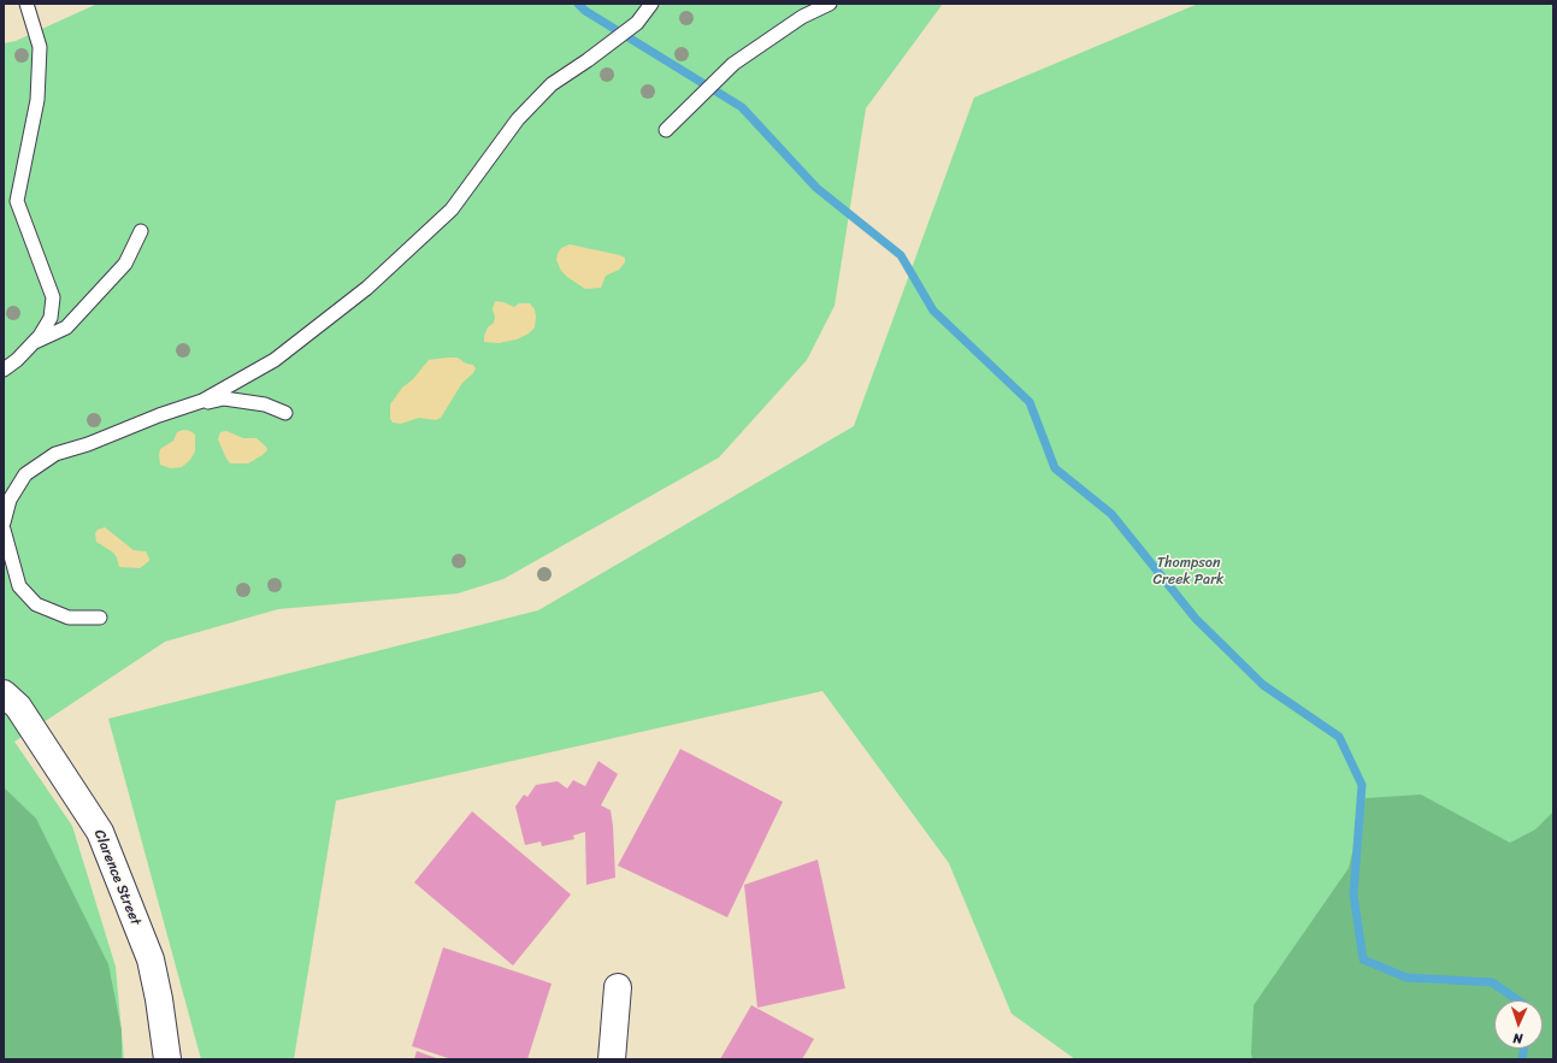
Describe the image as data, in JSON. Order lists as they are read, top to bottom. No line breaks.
{"streets":{"street":["Clarence Street"]},"parks":["Thompson Creek Park"],"north":"bottom"}
